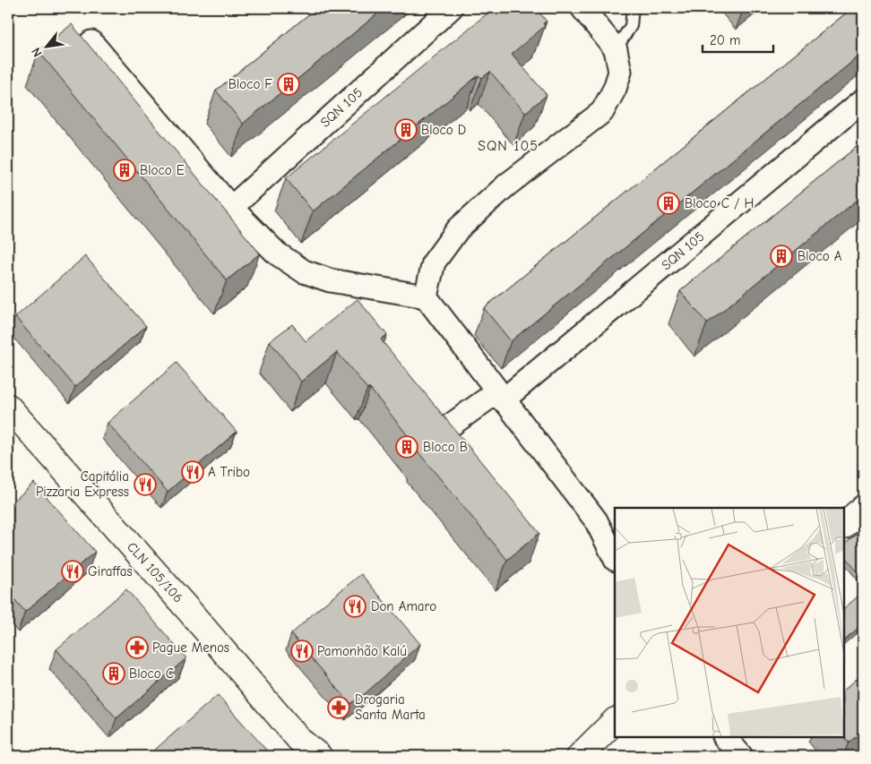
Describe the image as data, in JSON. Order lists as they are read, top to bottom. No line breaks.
{"streets":{"street":["SQN 105","CLN 105/106"]},"districts":["SQN 105"],"places":{"building":["Bloco F","Bloco D","Bloco E","Bloco C / H","Bloco A","Bloco B","Bloco C"],"restaurant":["A Tribo","Capitália Pizzaria Express","Giraffas","Don Amaro","Pamonhão Kalú"],"pharmacy":["Pague Menos","Drogaria Santa Marta"]},"scale_bar":"20 m","north":"bottom left"}
